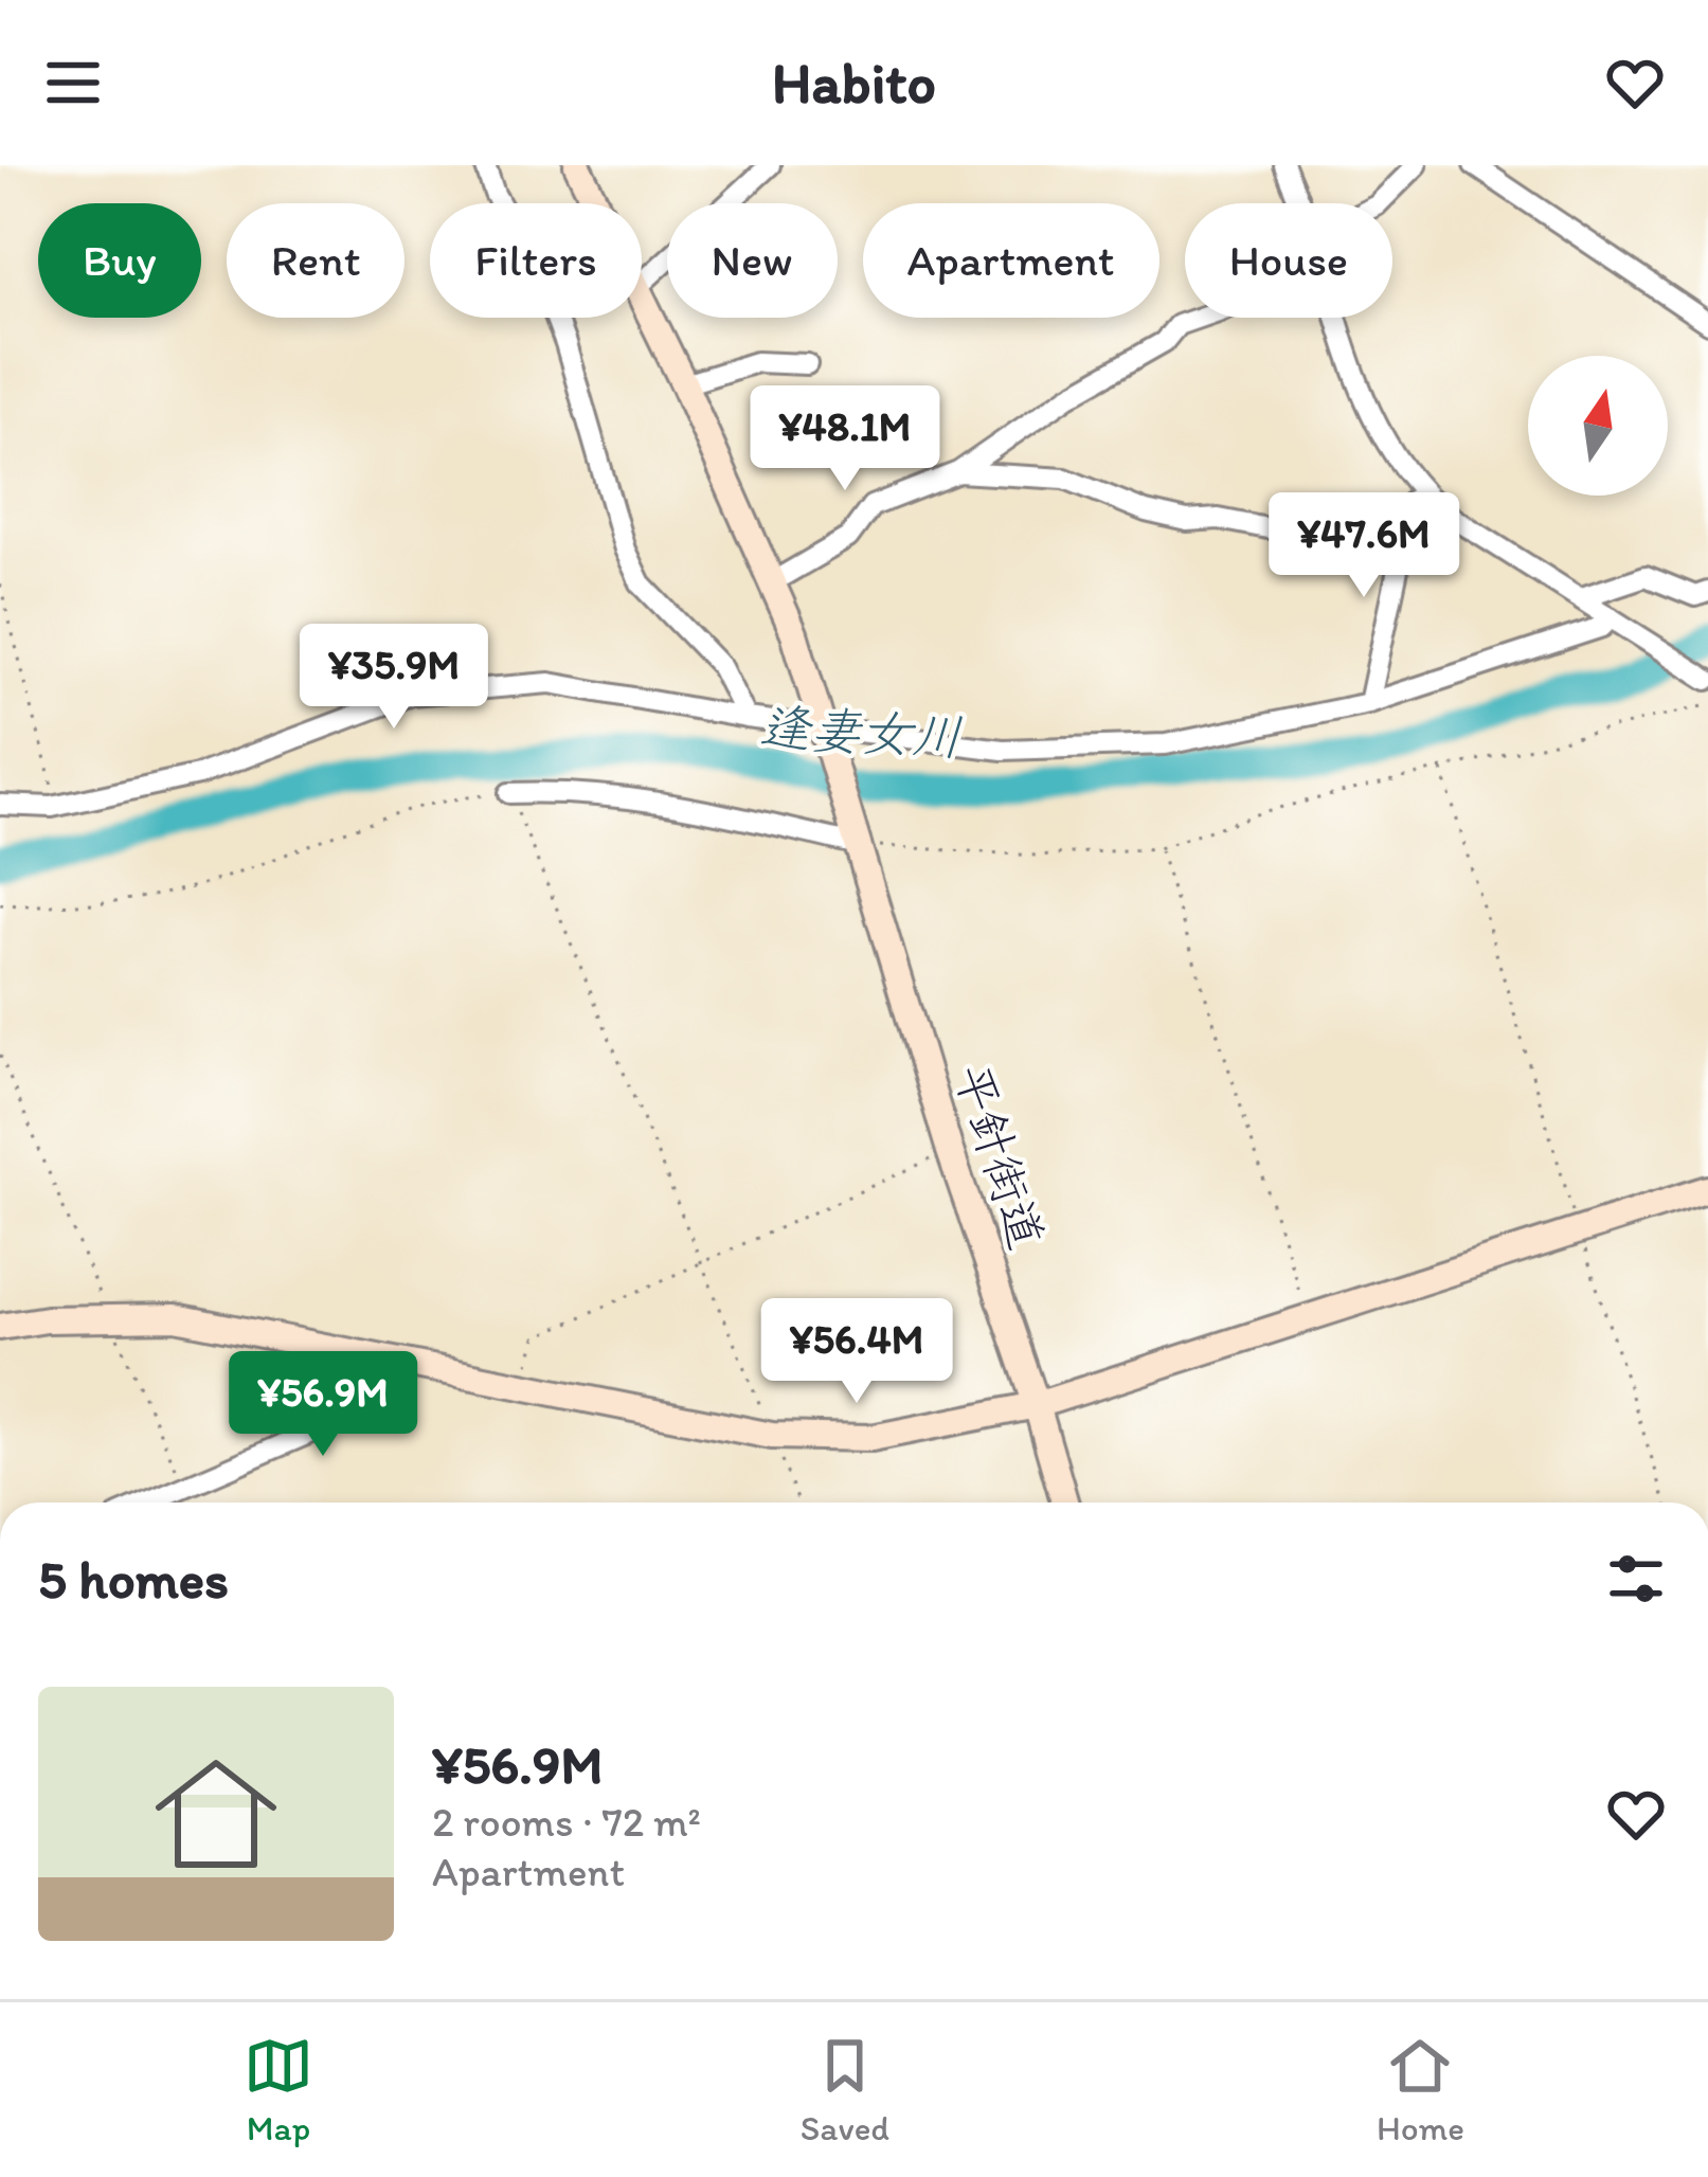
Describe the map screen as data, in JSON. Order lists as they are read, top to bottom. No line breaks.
{"streets":{"street":["平針街道"]},"water":["逢妻女川"],"north":"top","page":{"header":"Habito","chip":["Buy","Rent","Filters","New","Apartment","House"],"price":["¥48.1M","¥47.6M","¥35.9M","¥56.4M","¥56.9M"],"heading":"5 homes","list":[{"name":"¥56.9M","note":"2 rooms · 72 m² · Apartment"}],"tabs":["Map","Saved","Home"]}}
